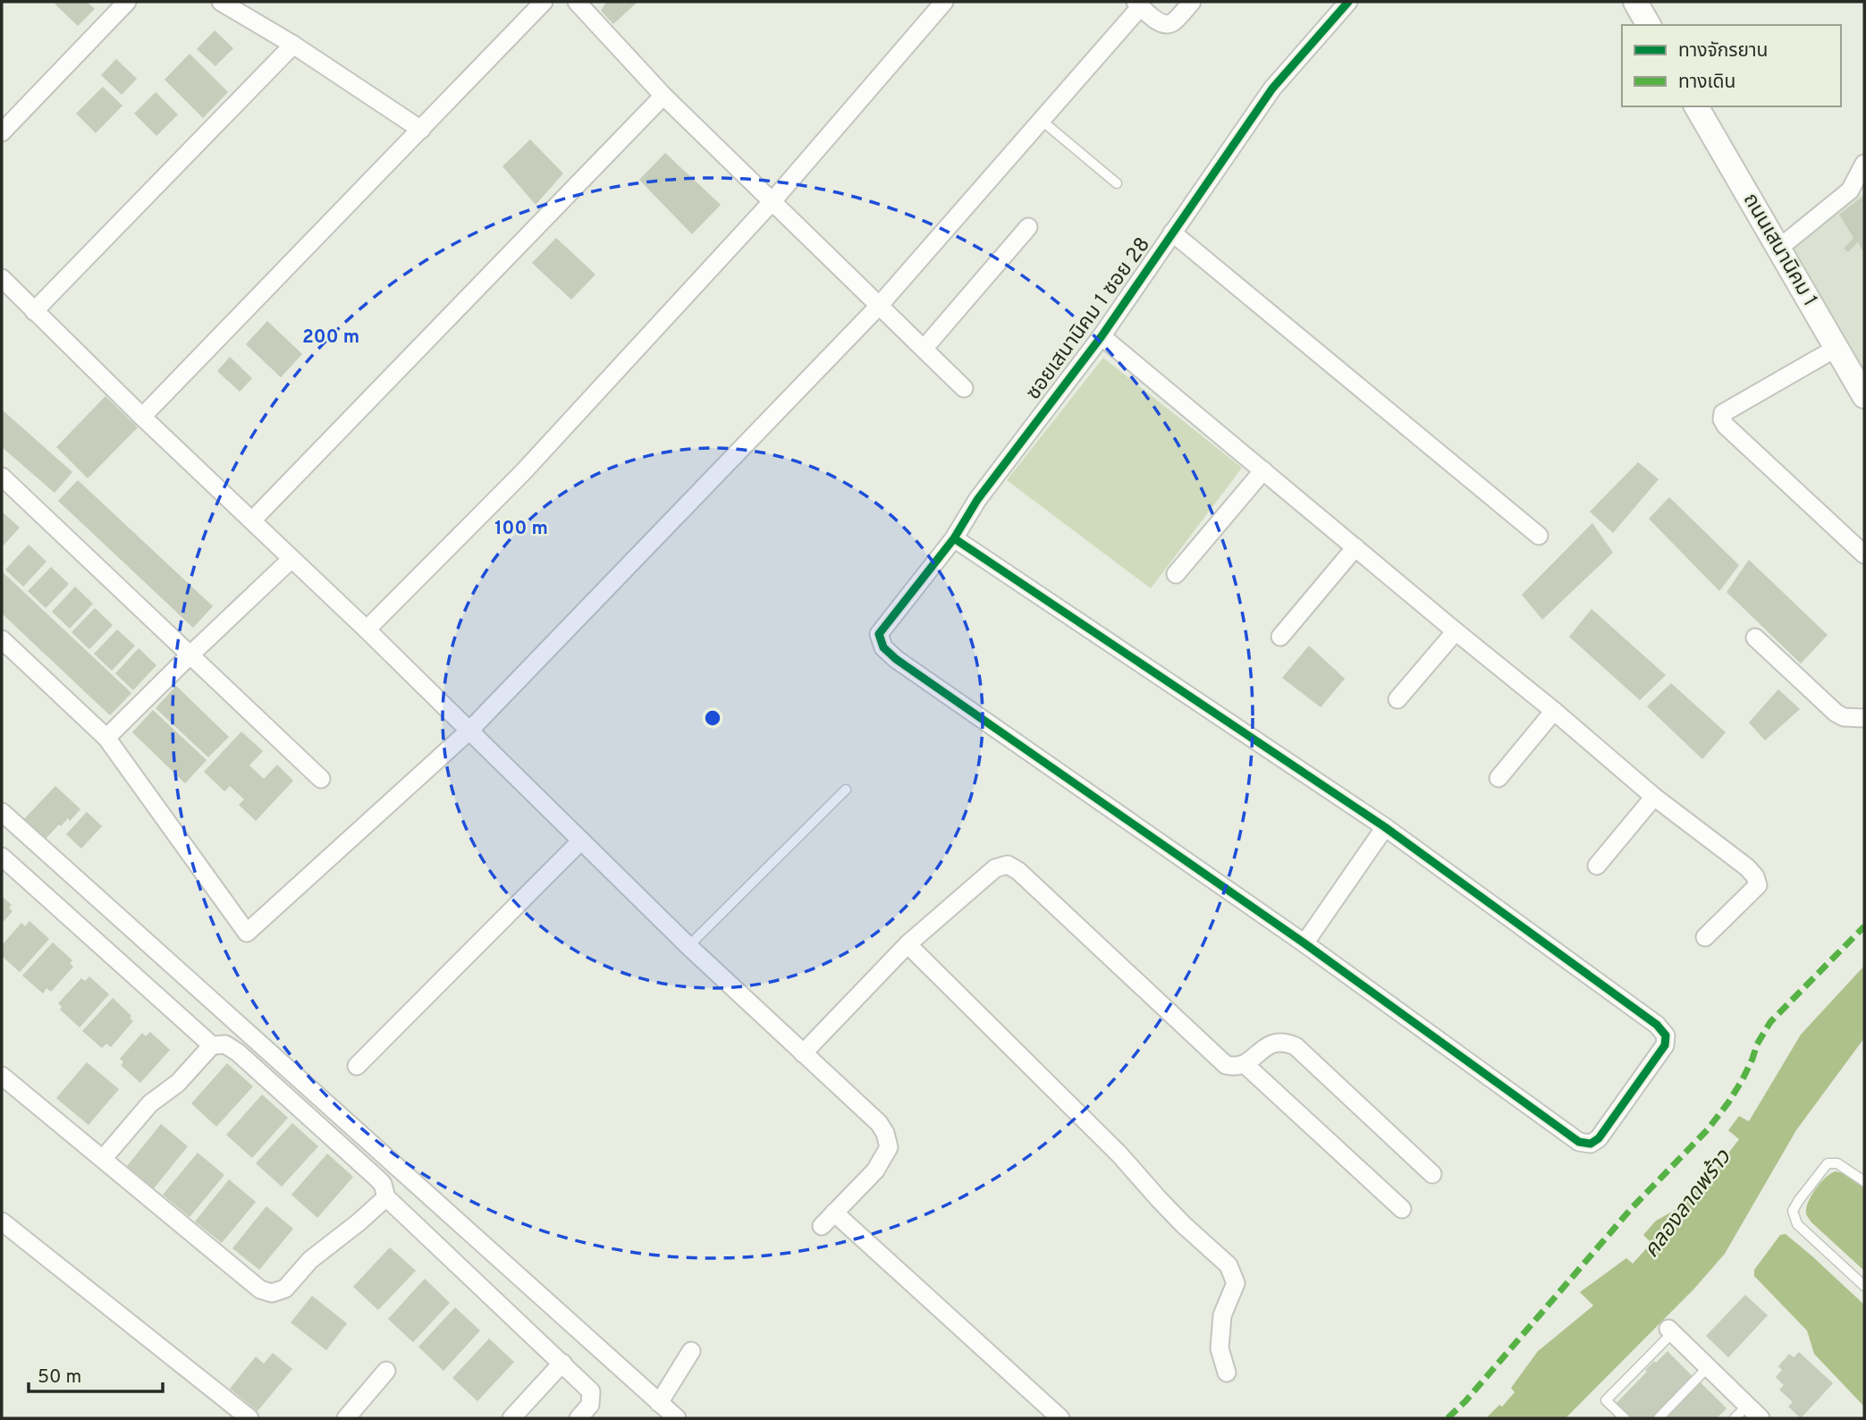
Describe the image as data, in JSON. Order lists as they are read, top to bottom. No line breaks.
{"streets":{"street":["ถนนเสนานิคม 1","ซอยเสนานิคม 1 ซอย 28"]},"water":["คลองลาดพร้าว"],"legend":["ทางจักรยาน","ทางเดิน"],"scale_bar":"50 m","rings":["200 m","100 m"]}
